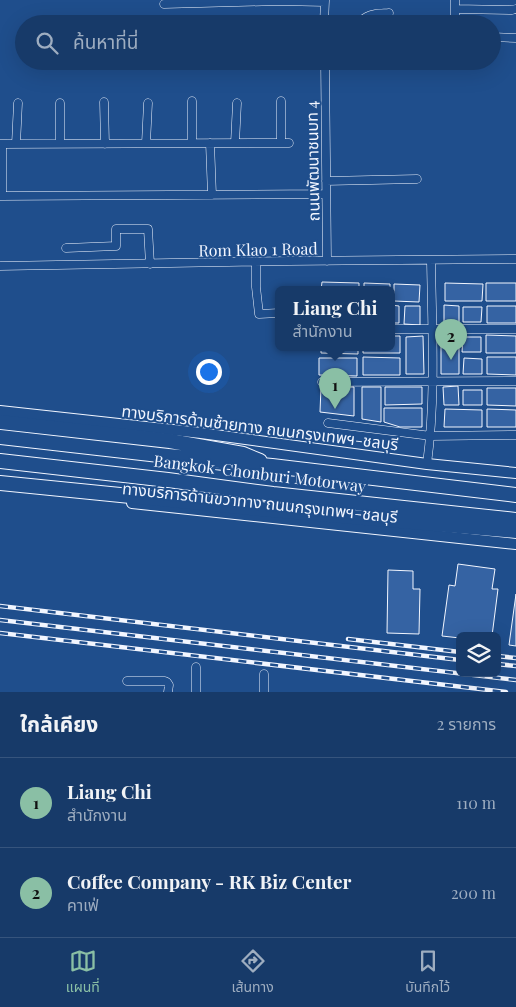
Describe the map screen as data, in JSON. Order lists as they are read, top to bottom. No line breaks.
{"streets":{"highway":["Bangkok-Chonburi Motorway"],"main road":["ทางบริการด้านซ้ายทาง ถนนกรุงเทพฯ-ชลบุรี","ทางบริการด้านขวาทาง ถนนกรุงเทพฯ-ชลบุรี"],"street":["ถนนพัฒนาชนบท 4","Rom Klao 1 Road"]},"crossings":[["ถนนพัฒนาชนบท 4","Rom Klao 1 Road"]],"page":{"search":"ค้นหาที่นี่","popup":["Liang Chi","สำนักงาน"],"pins":["2","1"],"heading":["ใกล้เคียง","2 รายการ"],"list":[{"mark":"1","name":"Liang Chi","note":"สำนักงาน","value":"110 m"},{"mark":"2","name":"Coffee Company - RK Biz Center","note":"คาเฟ่","value":"200 m"}],"nav":["แผนที่","เส้นทาง","บันทึกไว้"]}}
